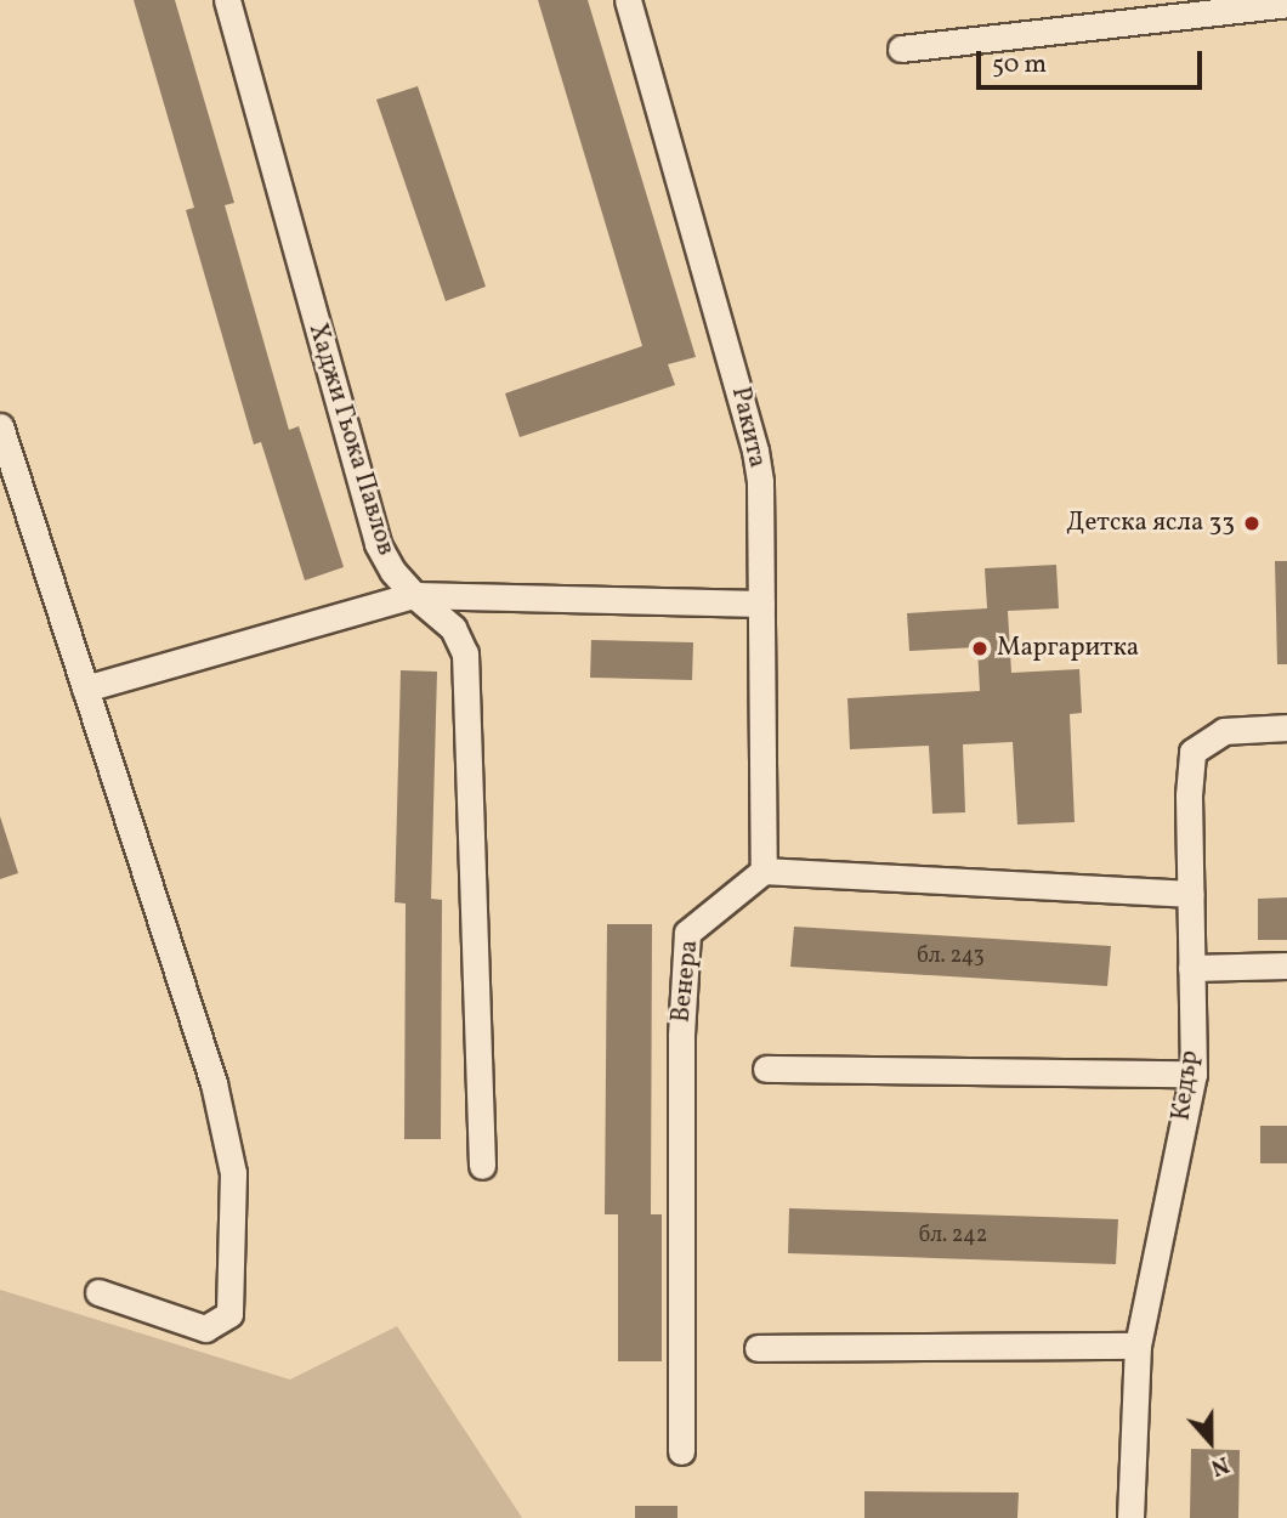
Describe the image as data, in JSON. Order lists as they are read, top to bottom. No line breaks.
{"streets":{"street":["Ракита","Хаджи Гьока Павлов","Венера","Кедър"]},"crossings":[["Ракита","Венера"]],"places":["Детска ясла 33","Маргаритка"],"house_numbers":["бл. 243","бл. 242"],"scale_bar":"50 m","north":"bottom"}
